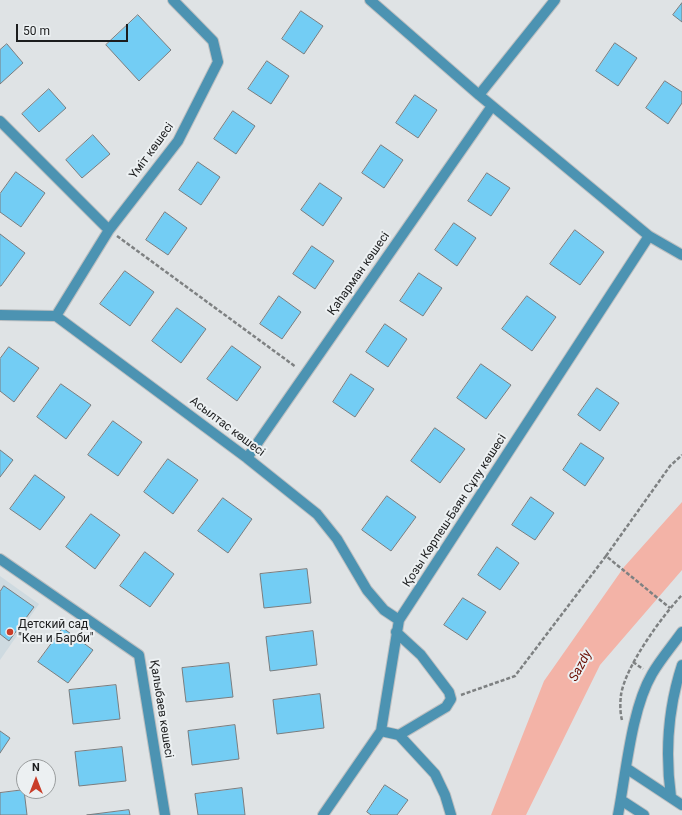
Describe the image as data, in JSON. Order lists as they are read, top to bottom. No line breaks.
{"streets":{"street":["Үміт көшесі","Қаһарман көшесі","Асылтас көшесі","Қозы Көрпеш-Баян Сұлу көшесі","Қалыбаев көшесі"]},"crossings":[["Үміт көшесі","Асылтас көшесі"],["Қаһарман көшесі","Асылтас көшесі"],["Асылтас көшесі","Қозы Көрпеш-Баян Сұлу көшесі"]],"water":["Sazdy"],"places":["Детский сад \"Кен и Барби\""],"scale_bar":"50 m","north":"top"}
